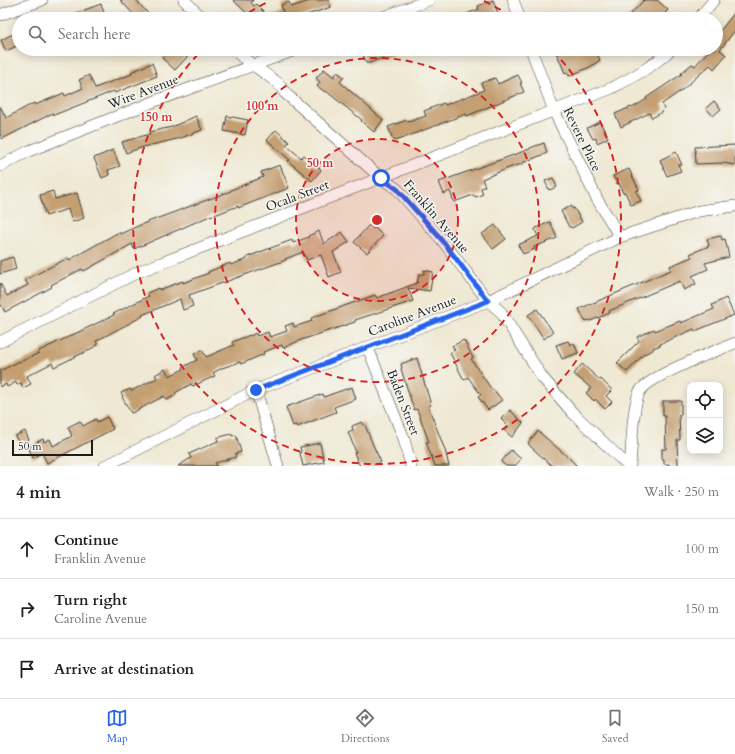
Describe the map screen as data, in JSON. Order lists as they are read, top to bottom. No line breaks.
{"streets":{"street":["Wire Avenue","Revere Place","Ocala Street","Franklin Avenue","Caroline Avenue","Baden Street"]},"crossings":[["Wire Avenue","Franklin Avenue"],["Revere Place","Ocala Street"],["Revere Place","Caroline Avenue"],["Ocala Street","Franklin Avenue"],["Franklin Avenue","Caroline Avenue"],["Caroline Avenue","Baden Street"]],"scale_bar":"50 m","page":{"search":"Search here","scale":"50 m","heading":["4 min","Walk · 250 m"],"list":[["Continue","Franklin Avenue","100 m"],["Turn right","Caroline Avenue","150 m"],"Arrive at destination"],"nav":["Map","Directions","Saved"]},"rings":["100 m","150 m","50 m"]}
